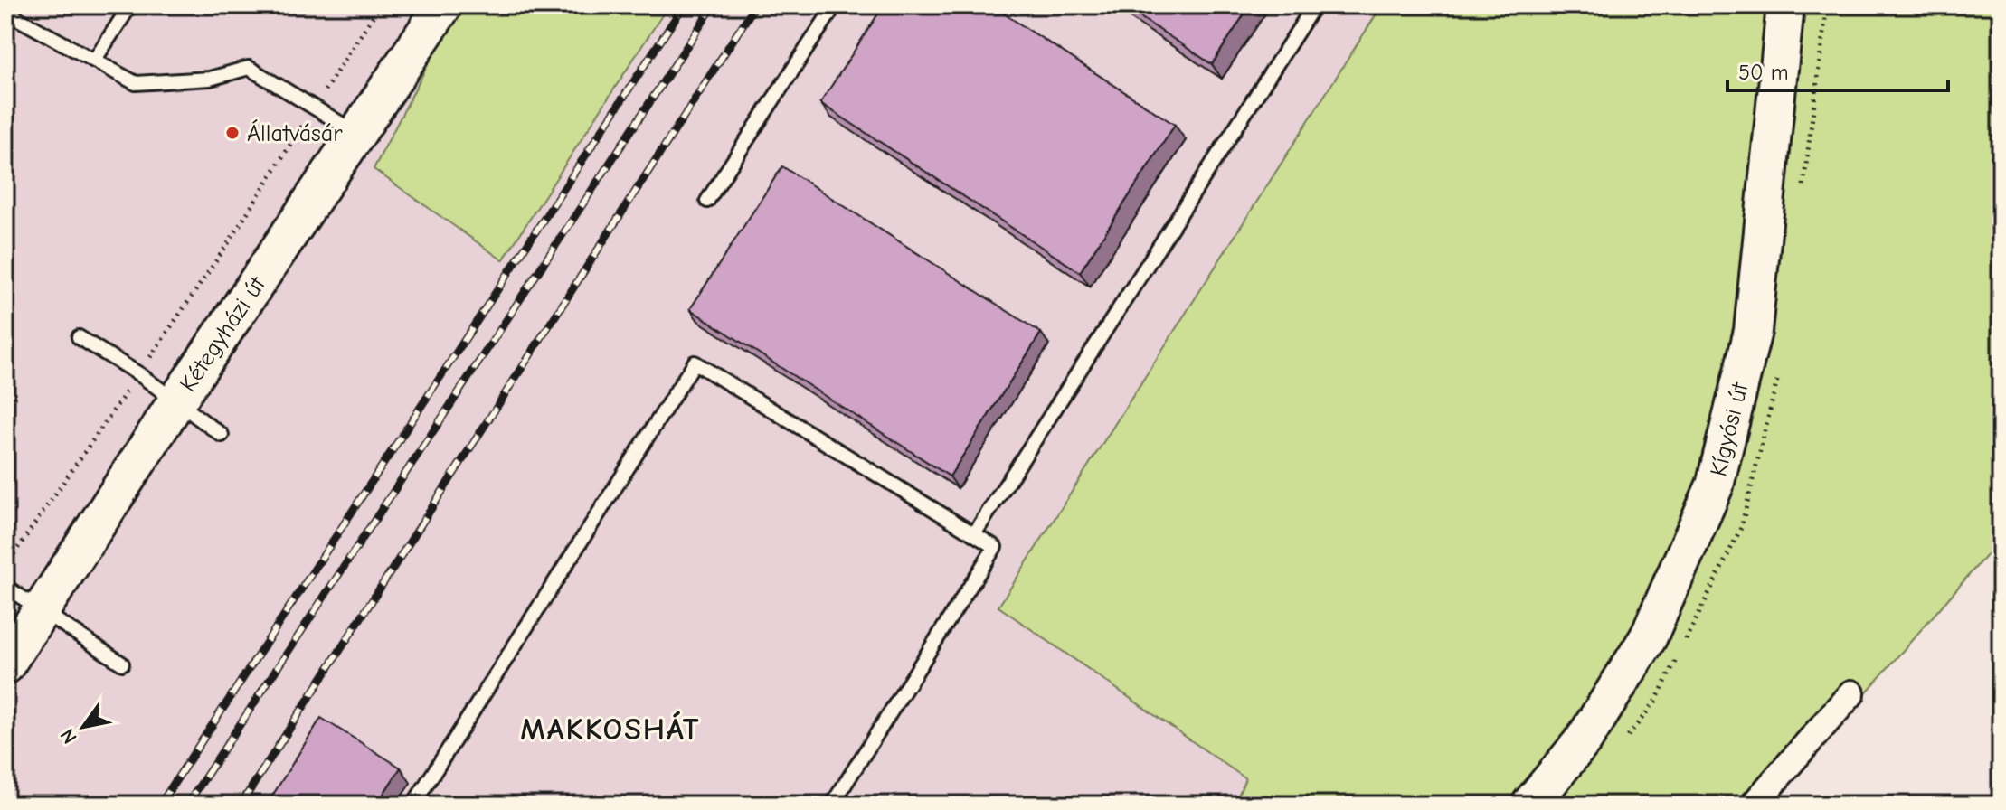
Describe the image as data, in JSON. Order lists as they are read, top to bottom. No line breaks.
{"streets":{"main road":["Kétegyházi út","Kígyósi út"]},"districts":["MAKKOSHÁT"],"places":["Állatvásár"],"scale_bar":"50 m","north":"bottom left"}
